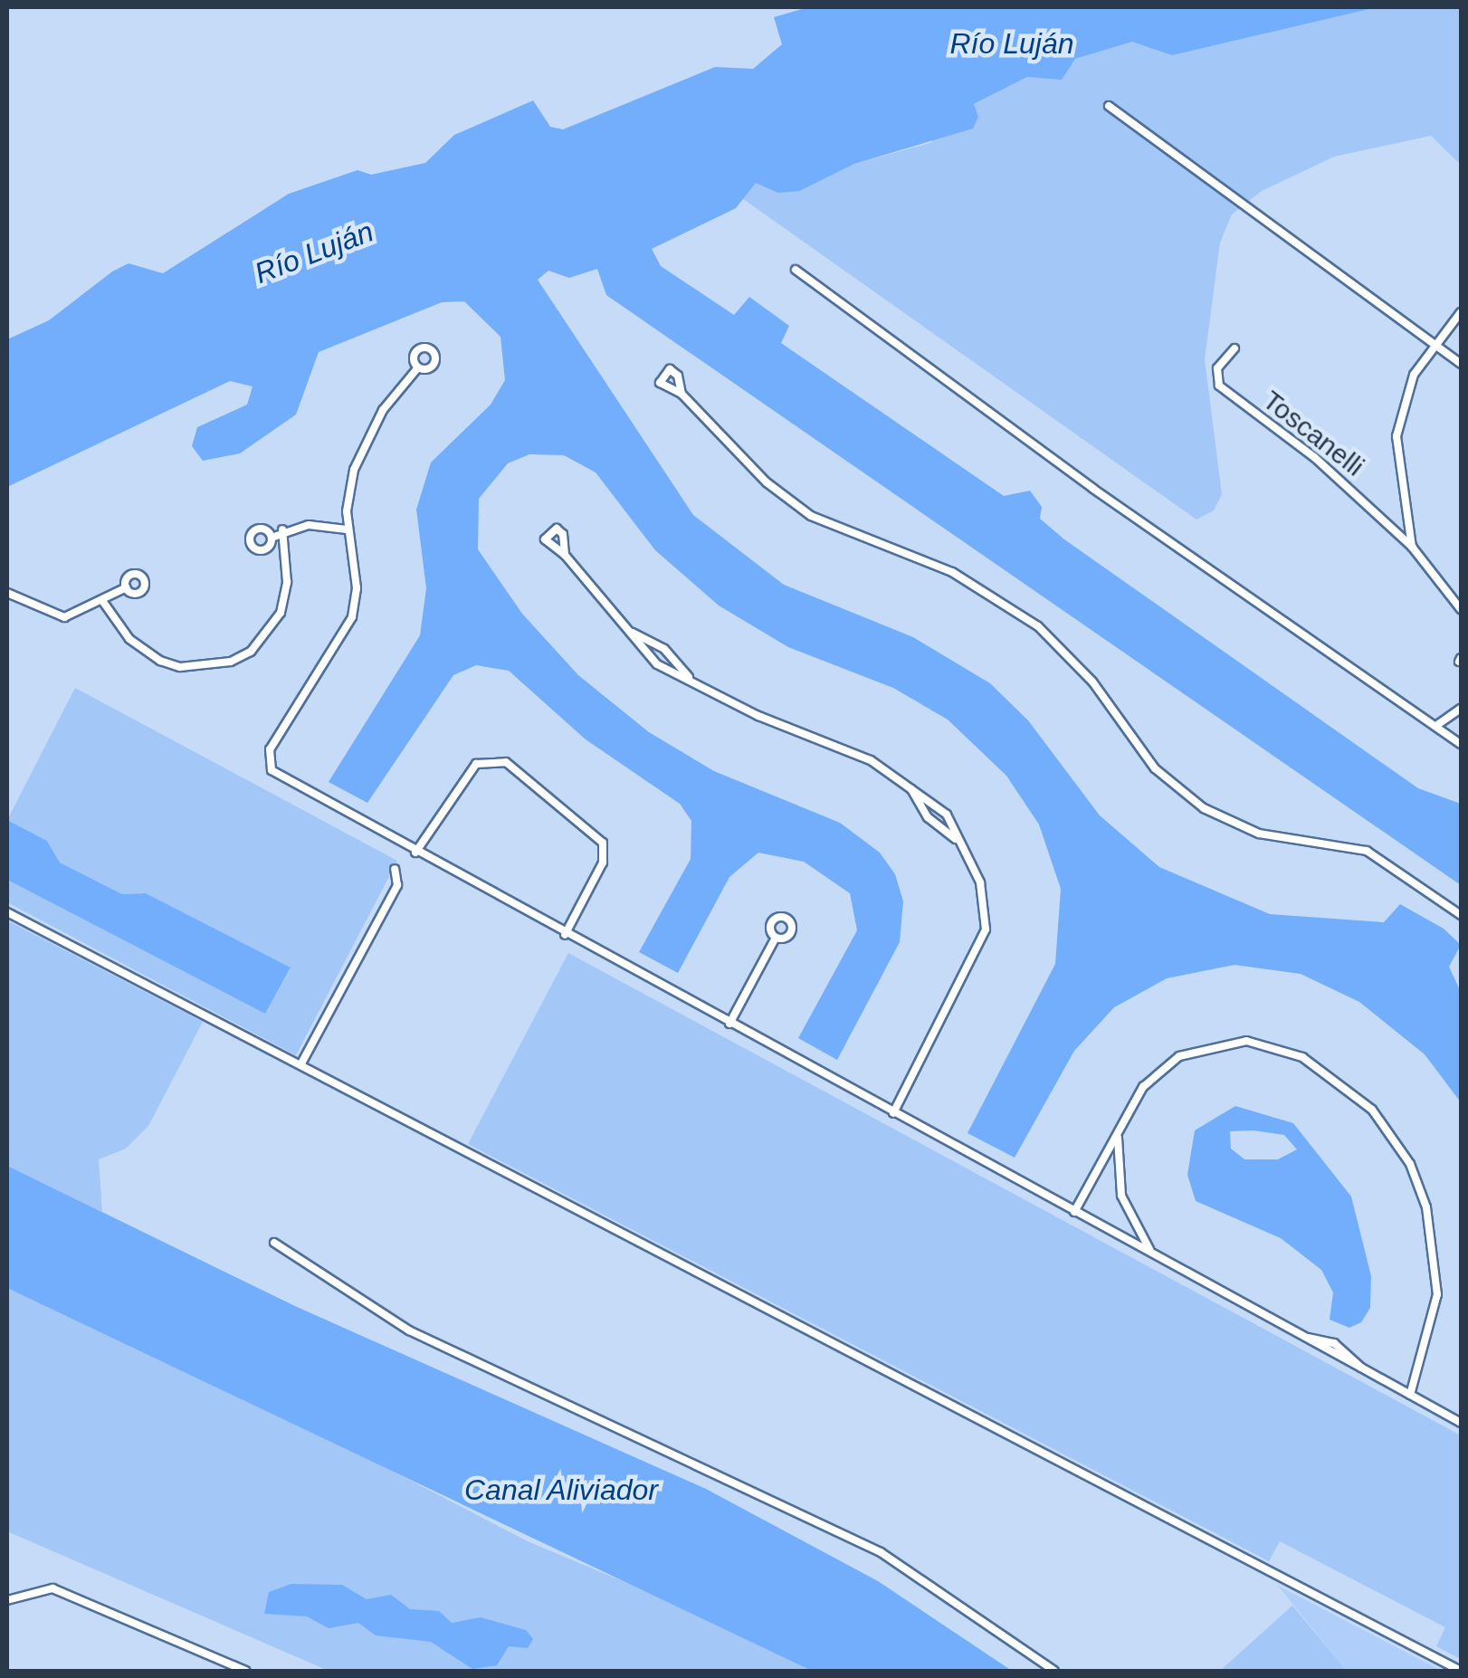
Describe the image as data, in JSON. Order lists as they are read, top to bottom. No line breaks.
{"streets":{"street":["Toscanelli"]},"water":["Río Luján","Canal Aliviador"]}
